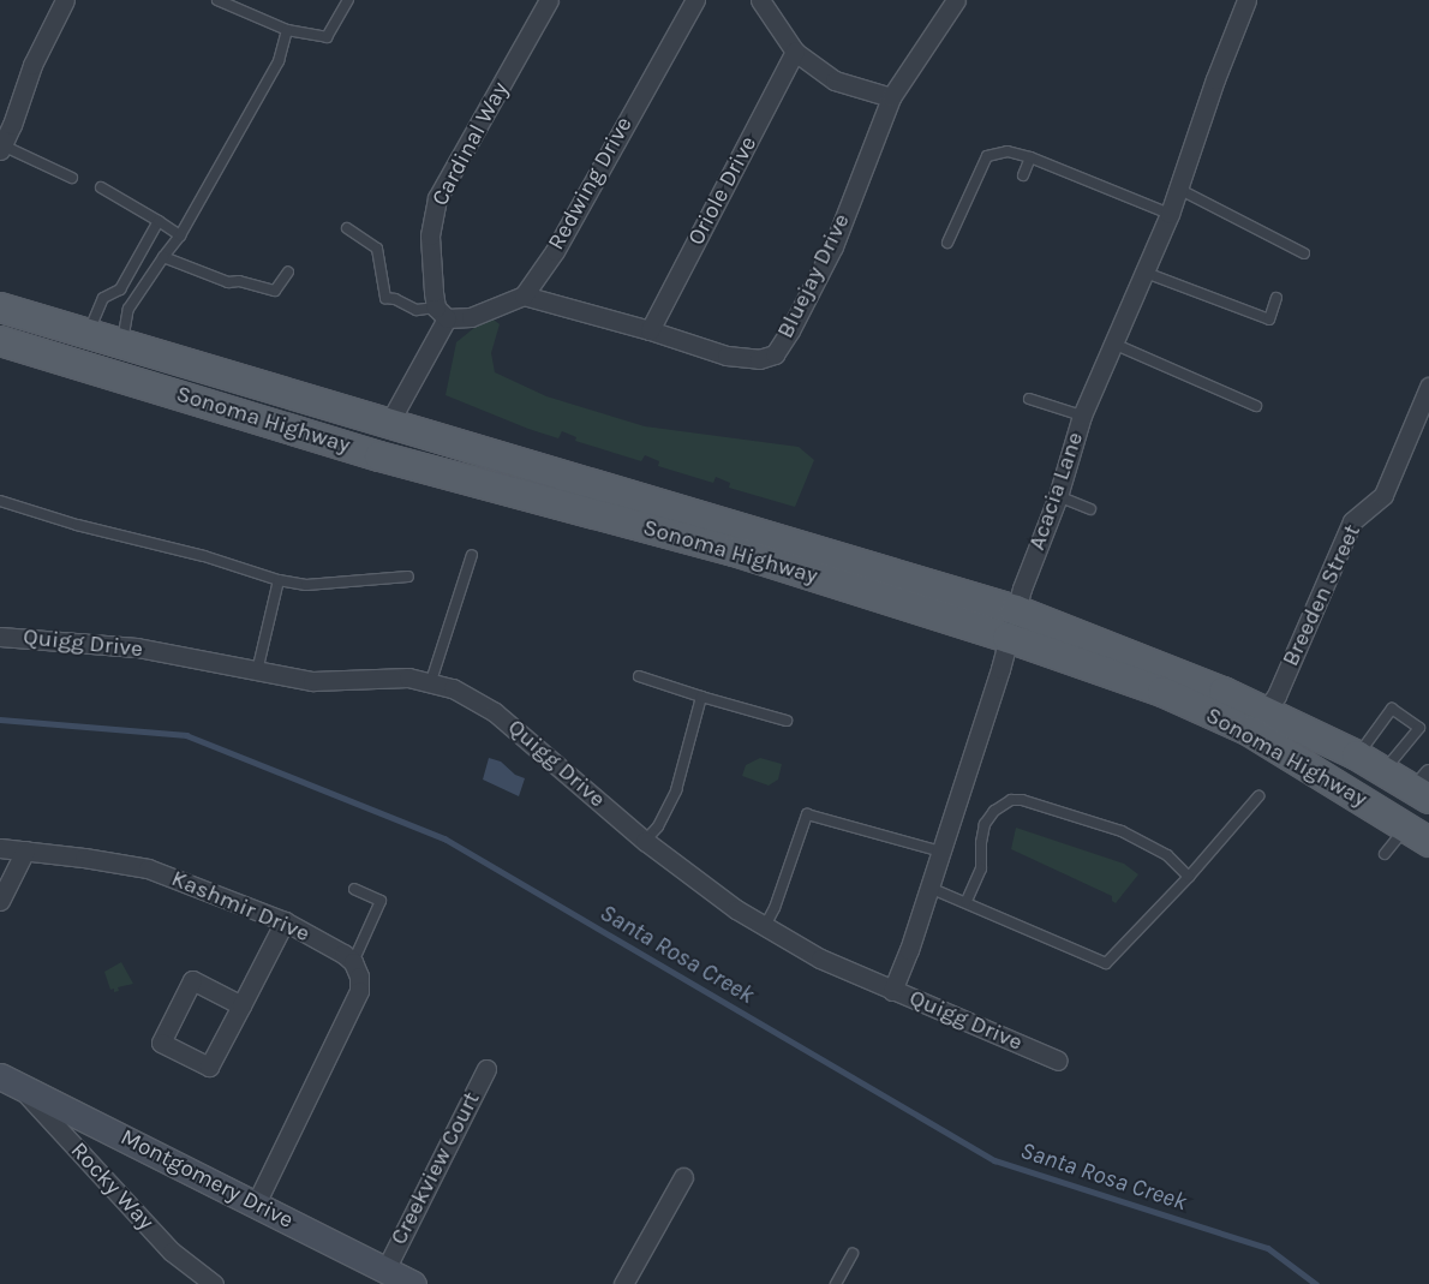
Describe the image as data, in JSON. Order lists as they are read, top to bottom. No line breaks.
{"streets":{"main road":["Sonoma Highway"],"street":["Cardinal Way","Redwing Drive","Oriole Drive","Bluejay Drive","Acacia Lane","Breeden Street","Quigg Drive","Kashmir Drive","Creekview Court","Montgomery Drive","Rocky Way"]},"crossings":[["Redwing Drive","Bluejay Drive"],["Oriole Drive","Bluejay Drive"],["Sonoma Highway","Acacia Lane"],["Sonoma Highway","Breeden Street"],["Acacia Lane","Quigg Drive"],["Creekview Court","Montgomery Drive"],["Montgomery Drive","Rocky Way"]],"water":["Santa Rosa Creek"]}
